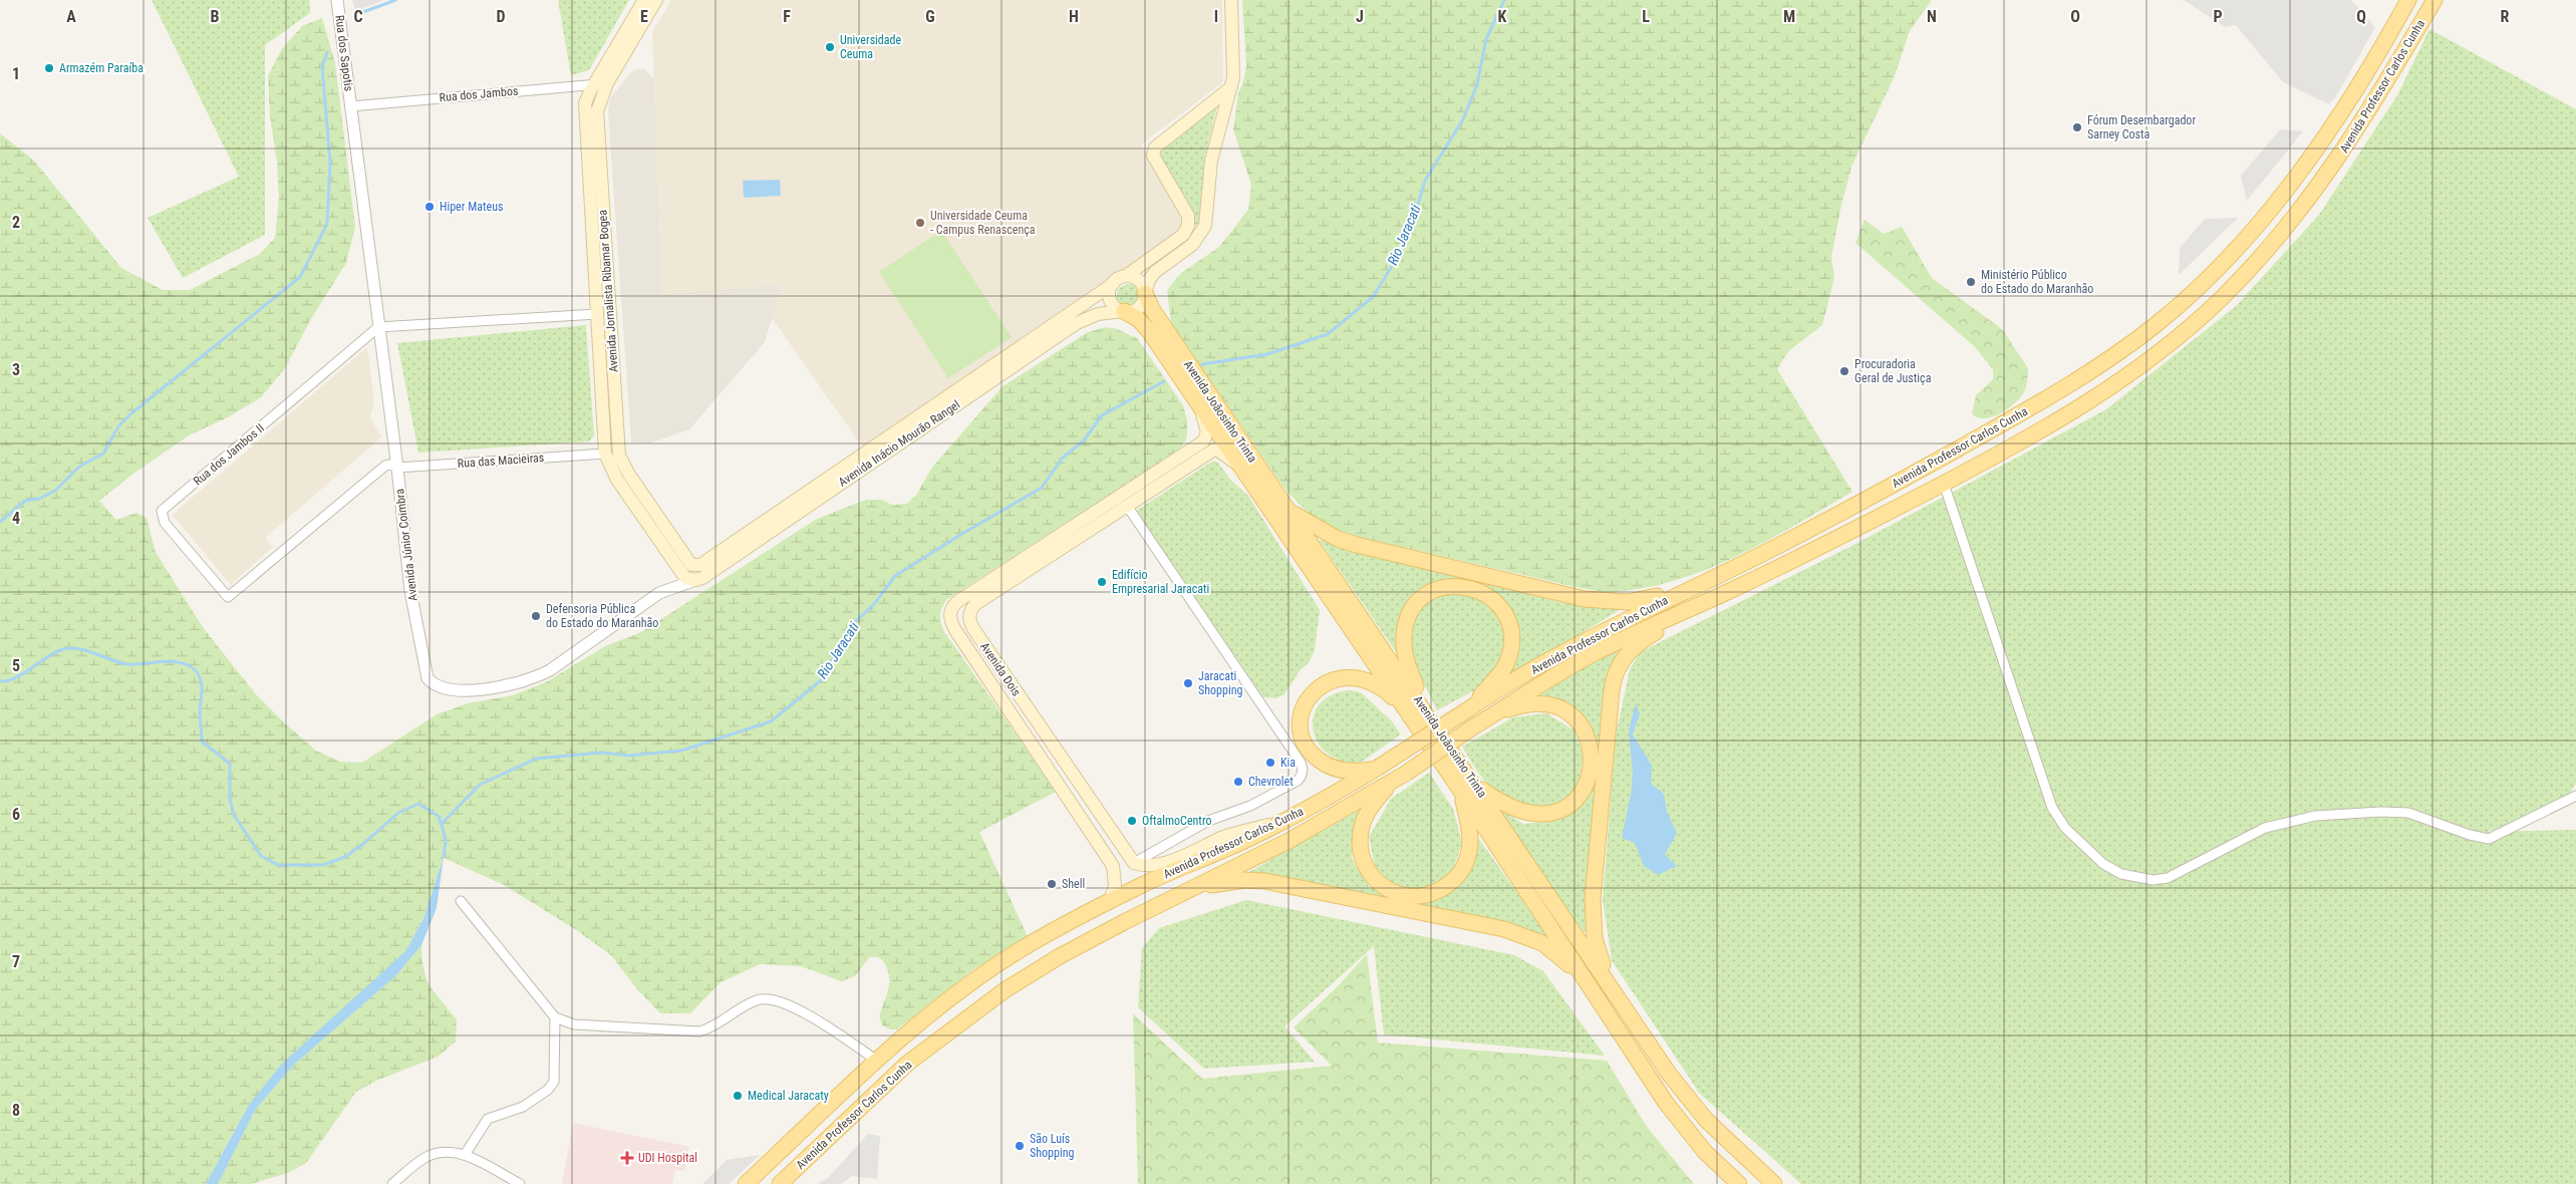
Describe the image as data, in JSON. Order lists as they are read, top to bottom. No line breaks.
{"streets":{"main road":["Avenida Professor Carlos Cunha","Avenida Jornalista Ribamar Bogea","Avenida Joãosinho Trinta","Avenida Inácio Mourão Rangel","Avenida Dois"],"street":["Rua dos Sapotis","Rua dos Jambos","Rua dos Jambos II","Rua das Macieiras","Avenida Júnior Coimbra"]},"crossings":[["Rua dos Sapotis","Rua dos Jambos"],["Rua dos Sapotis","Avenida Júnior Coimbra"],["Avenida Professor Carlos Cunha","Avenida Dois"],["Rua dos Jambos","Avenida Jornalista Ribamar Bogea"],["Rua dos Jambos","Avenida Júnior Coimbra"],["Avenida Jornalista Ribamar Bogea","Avenida Inácio Mourão Rangel"],["Avenida Jornalista Ribamar Bogea","Rua das Macieiras"],["Avenida Jornalista Ribamar Bogea","Avenida Júnior Coimbra"],["Avenida Joãosinho Trinta","Avenida Inácio Mourão Rangel"],["Avenida Joãosinho Trinta","Avenida Dois"],["Avenida Inácio Mourão Rangel","Avenida Júnior Coimbra"],["Rua dos Jambos II","Rua das Macieiras"],["Rua dos Jambos II","Avenida Júnior Coimbra"],["Rua das Macieiras","Avenida Júnior Coimbra"]],"water":["Rio Jaracati"],"places":{"other":["Universidade Ceuma","Armazém Paraíba","Fórum Desembargador Sarney Costa","Hiper Mateus","Universidade Ceuma - Campus Renascença","Ministério Público do Estado do Maranhão","Procuradoria Geral de Justiça","Edifício Empresarial Jaracati","Defensoria Pública do Estado do Maranhão","Jaracati Shopping","Kia","Chevrolet","OftalmoCentro","Shell","Medical Jaracaty","São Luís Shopping"],"health":["UDI Hospital"]},"grid":{"columns":["A","B","C","D","E","F","G","H","I","J","K","L","M","N","O","P","Q","R"],"rows":["1","2","3","4","5","6","7","8"]}}
